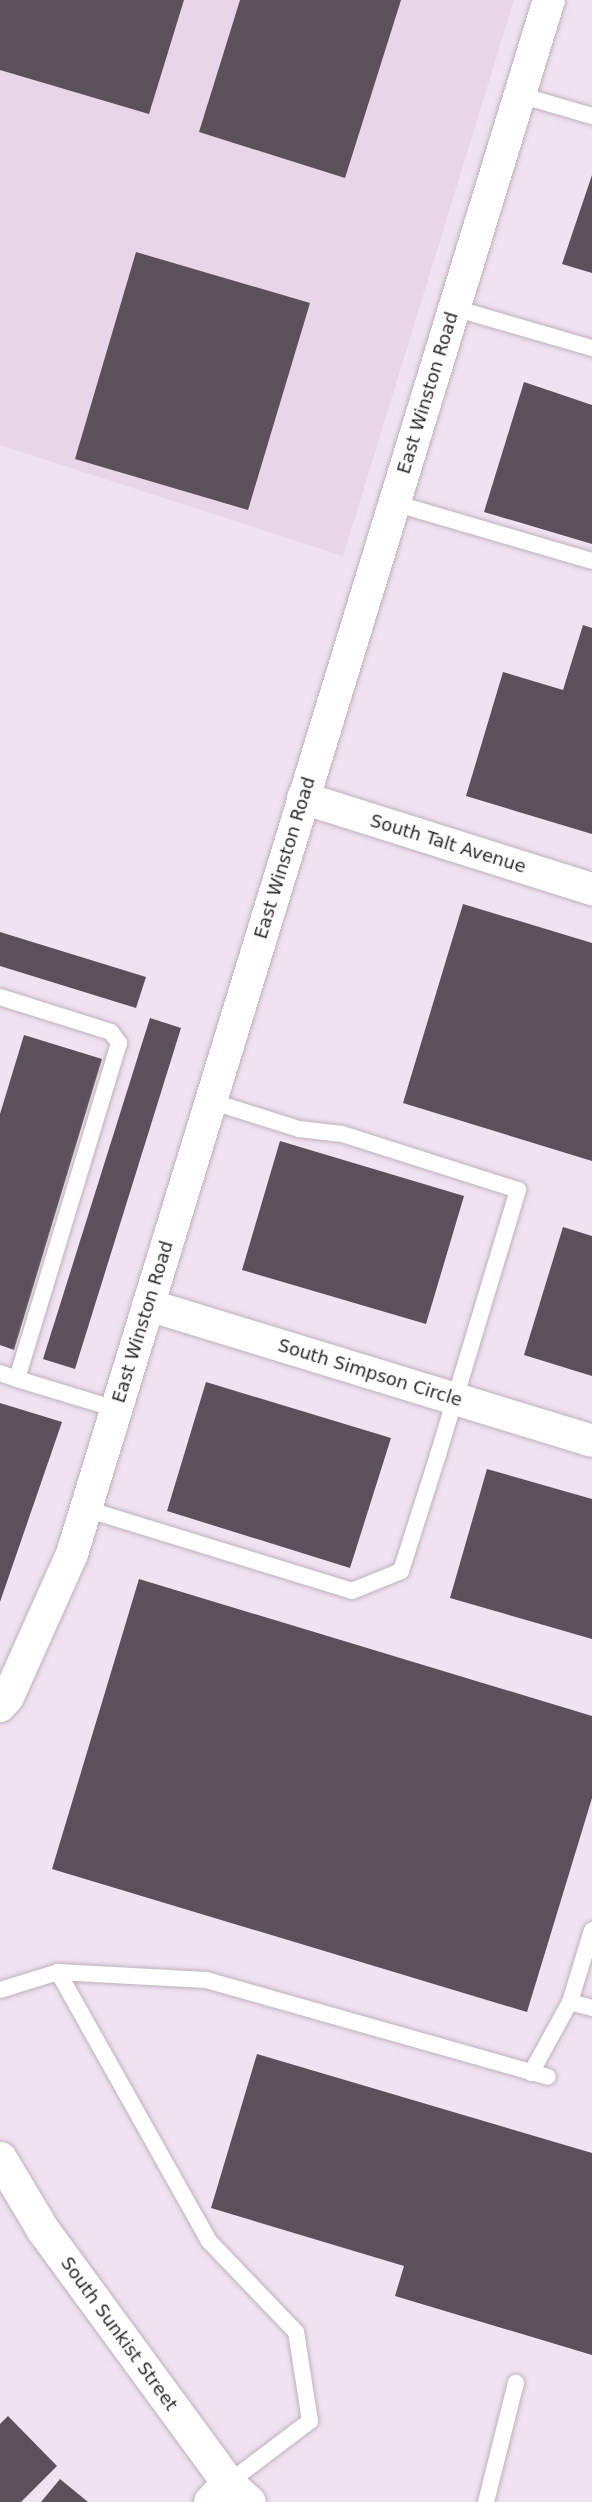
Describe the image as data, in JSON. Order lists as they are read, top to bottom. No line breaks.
{"streets":{"street":["East Winston Road","South Talt Avenue","South Simpson Circle","South Sunkist Street"]},"crossings":[["East Winston Road","South Talt Avenue"],["East Winston Road","South Simpson Circle"]]}
